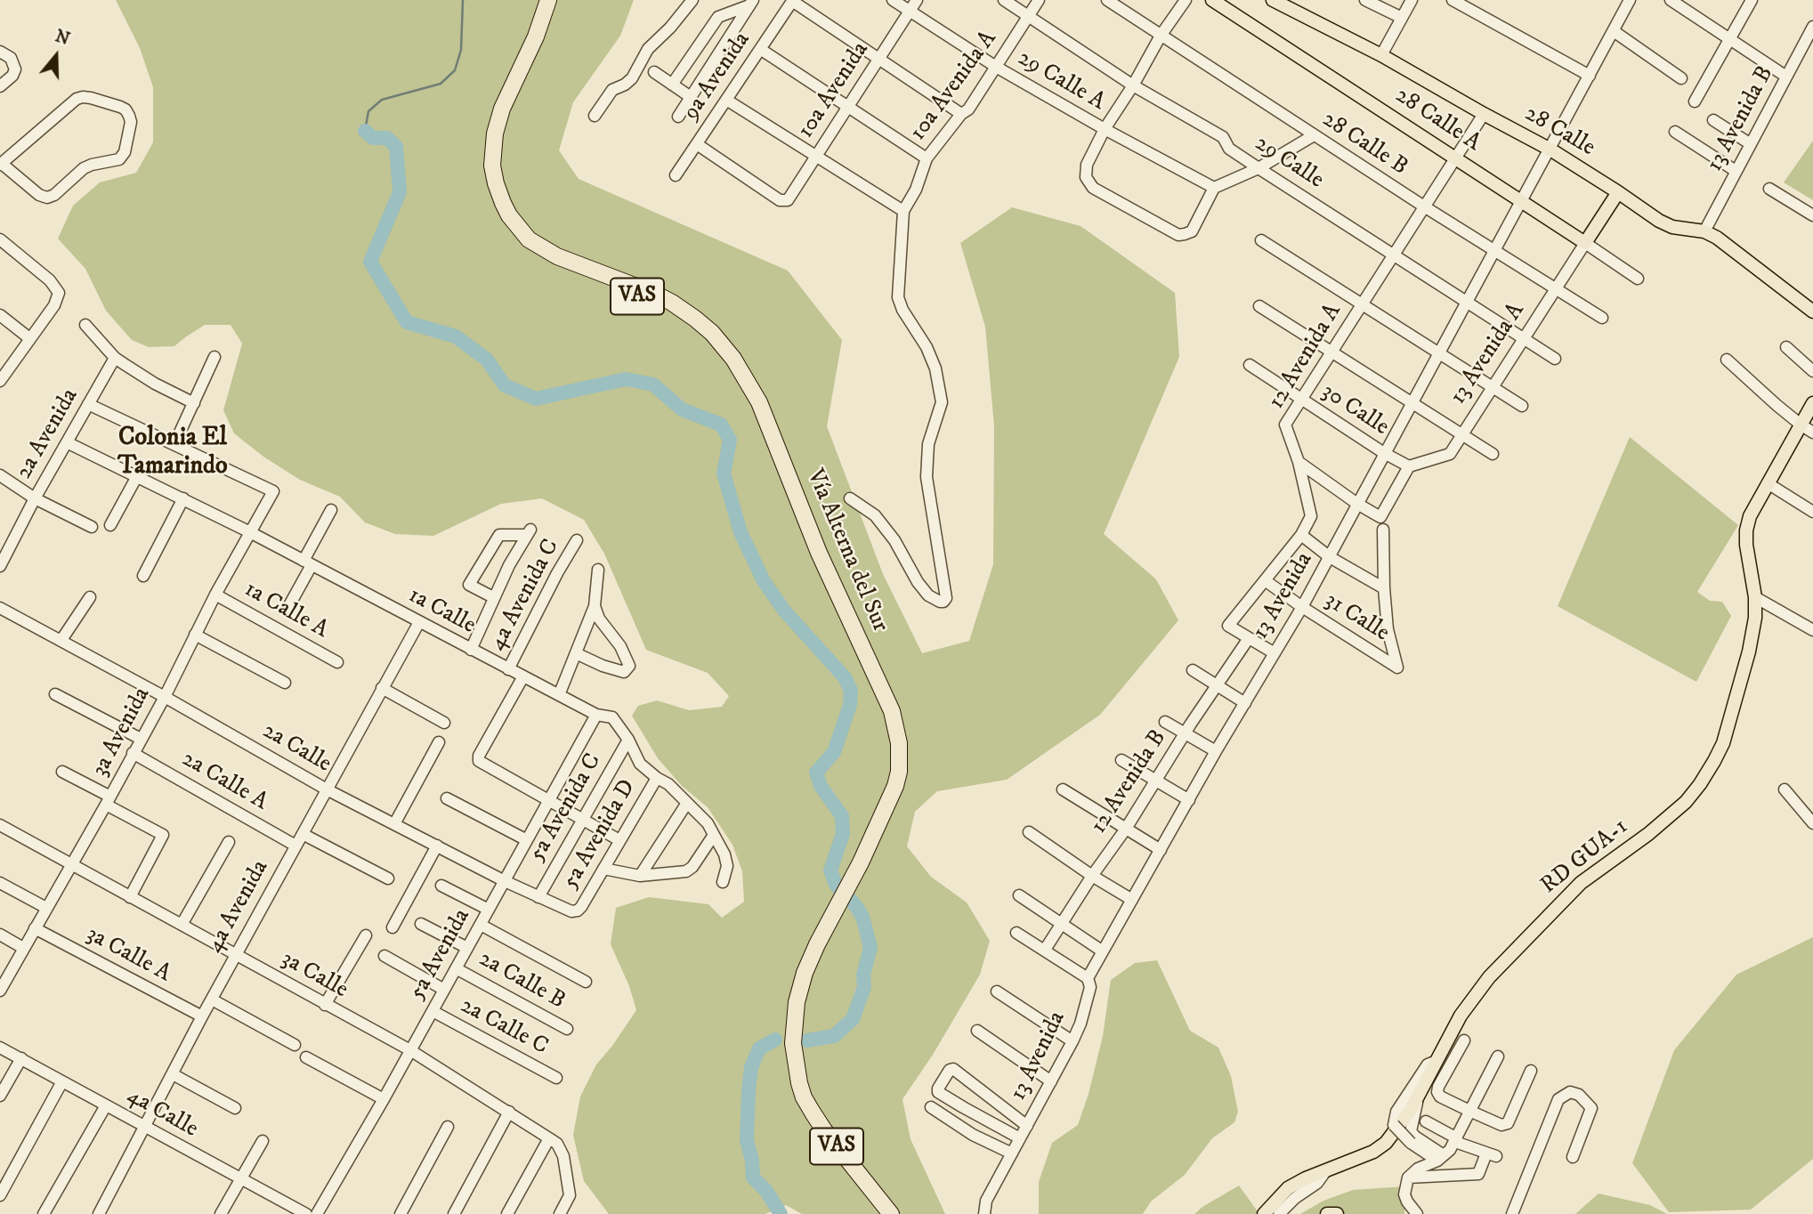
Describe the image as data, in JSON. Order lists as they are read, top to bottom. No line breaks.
{"streets":{"highway":["VAS","Vía Alterna del Sur"],"main road":["28 Calle A","28 Calle","13 Avenida A","RD GUA-1"],"street":["9a Avenida","29 Calle A","10a Avenida A","10a Avenida","13 Avenida B","28 Calle B","29 Calle","12 Avenida A","30 Calle","2a Avenida","4a Avenida C","13 Avenida","1a Calle A","1a Calle","31 Calle","3a Avenida","2a Calle","2a Calle A","12 Avenida B","5a Avenida C","5a Avenida D","4a Avenida","3a Calle A","5a Avenida","3a Calle","2a Calle B","2a Calle C","4a Calle"]},"crossings":[["9a Avenida","10a Avenida"],["29 Calle A","10a Avenida A"],["29 Calle A","10a Avenida"],["10a Avenida A","29 Calle"],["13 Avenida B","28 Calle"],["28 Calle A","13 Avenida A"],["28 Calle A","12 Avenida A"],["28 Calle A","13 Avenida"],["28 Calle","13 Avenida A"],["28 Calle","12 Avenida A"],["28 Calle","13 Avenida"],["28 Calle B","13 Avenida A"],["28 Calle B","12 Avenida A"],["28 Calle B","13 Avenida"],["29 Calle","13 Avenida A"],["29 Calle","12 Avenida A"],["29 Calle","13 Avenida"],["13 Avenida A","30 Calle"],["12 Avenida A","30 Calle"],["12 Avenida A","31 Calle"],["12 Avenida A","12 Avenida B"],["30 Calle","13 Avenida"],["2a Avenida","1a Calle"],["4a Avenida C","1a Calle"],["13 Avenida","31 Calle"],["1a Calle A","3a Avenida"],["1a Calle","3a Avenida"],["1a Calle","5a Avenida C"],["1a Calle","5a Avenida D"],["1a Calle","4a Avenida"],["1a Calle","5a Avenida"],["3a Avenida","2a Calle"],["3a Avenida","2a Calle A"],["3a Avenida","3a Calle A"],["3a Avenida","3a Calle"],["2a Calle","5a Avenida C"],["2a Calle","5a Avenida D"],["2a Calle","4a Avenida"],["2a Calle","5a Avenida"],["2a Calle A","4a Avenida"],["4a Avenida","3a Calle A"],["4a Avenida","3a Calle"],["4a Avenida","4a Calle"],["5a Avenida","3a Calle"],["5a Avenida","2a Calle B"],["5a Avenida","2a Calle C"]],"districts":["Colonia El Tamarindo"],"north":"top"}
